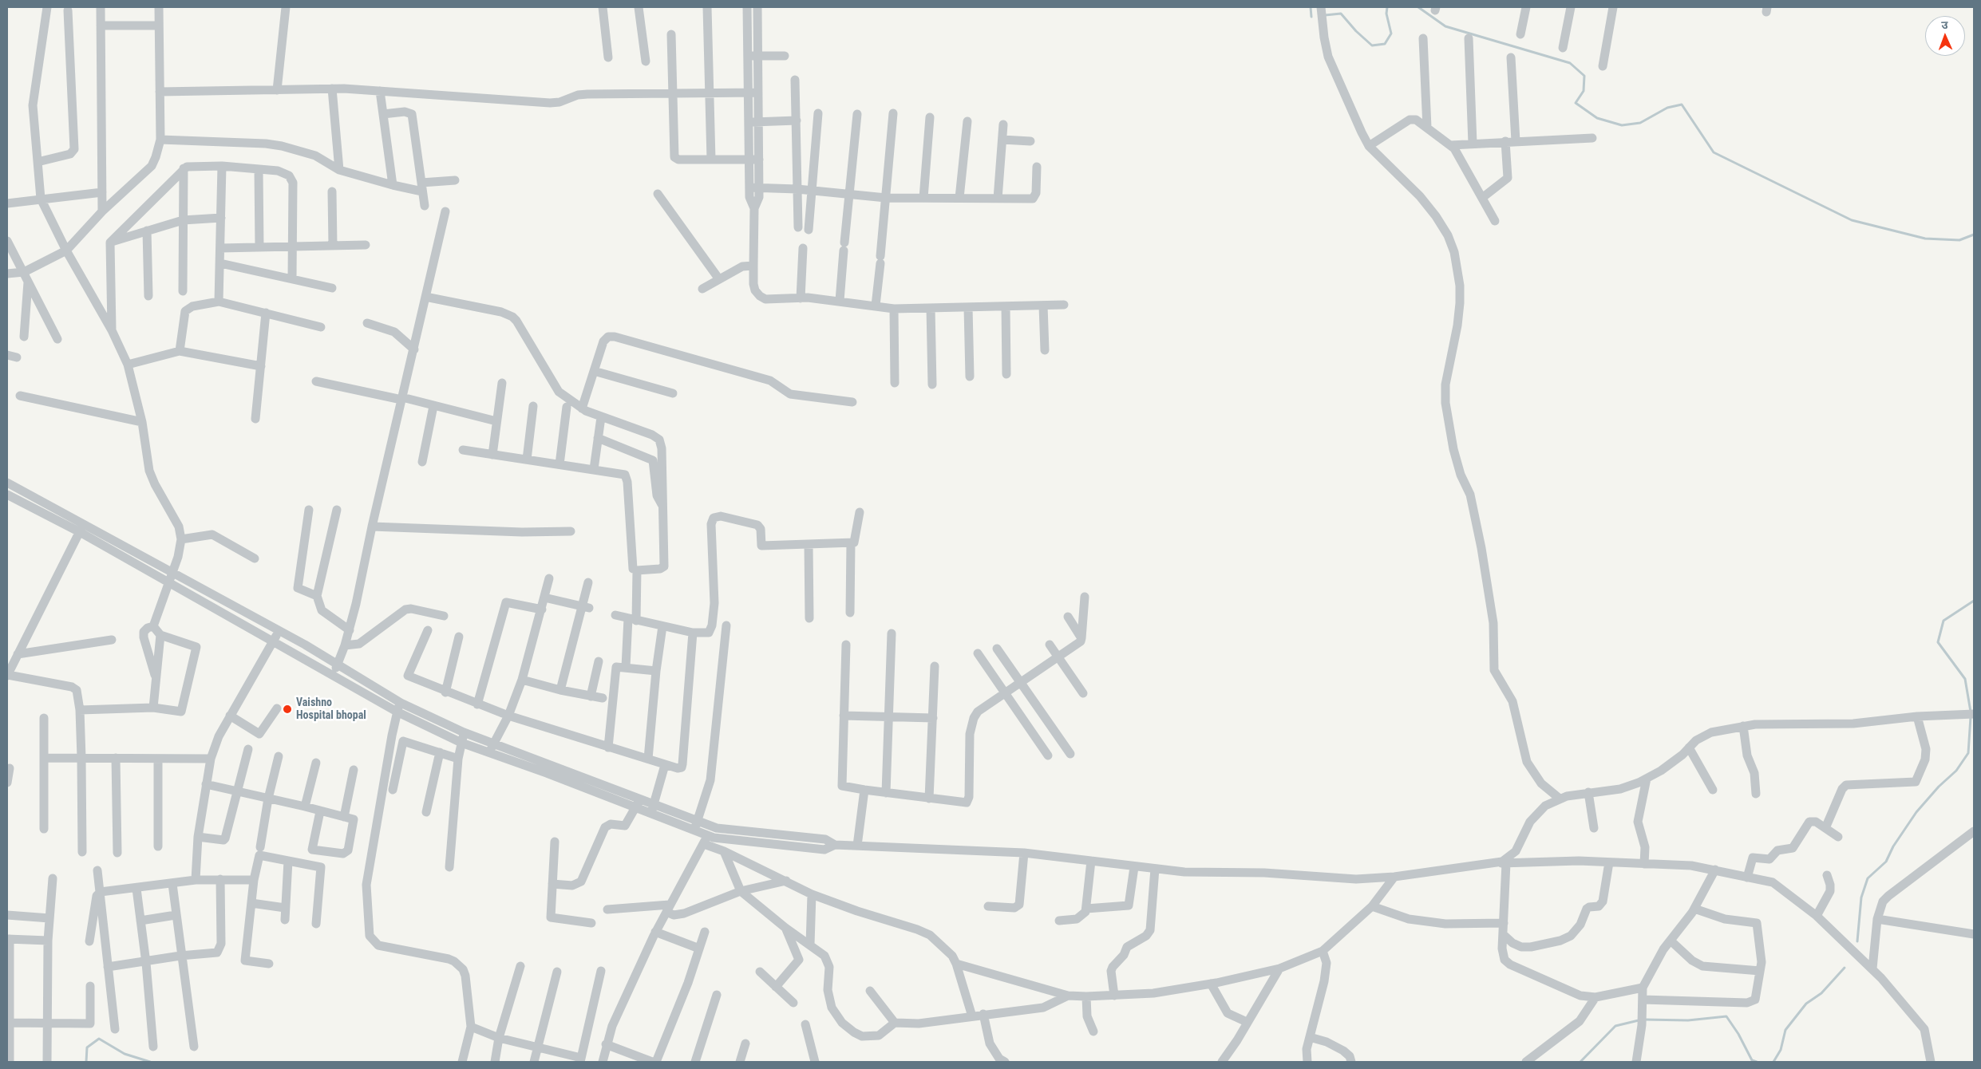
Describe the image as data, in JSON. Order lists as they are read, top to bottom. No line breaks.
{"places":["Vaishno Hospital bhopal"],"north":"top"}
